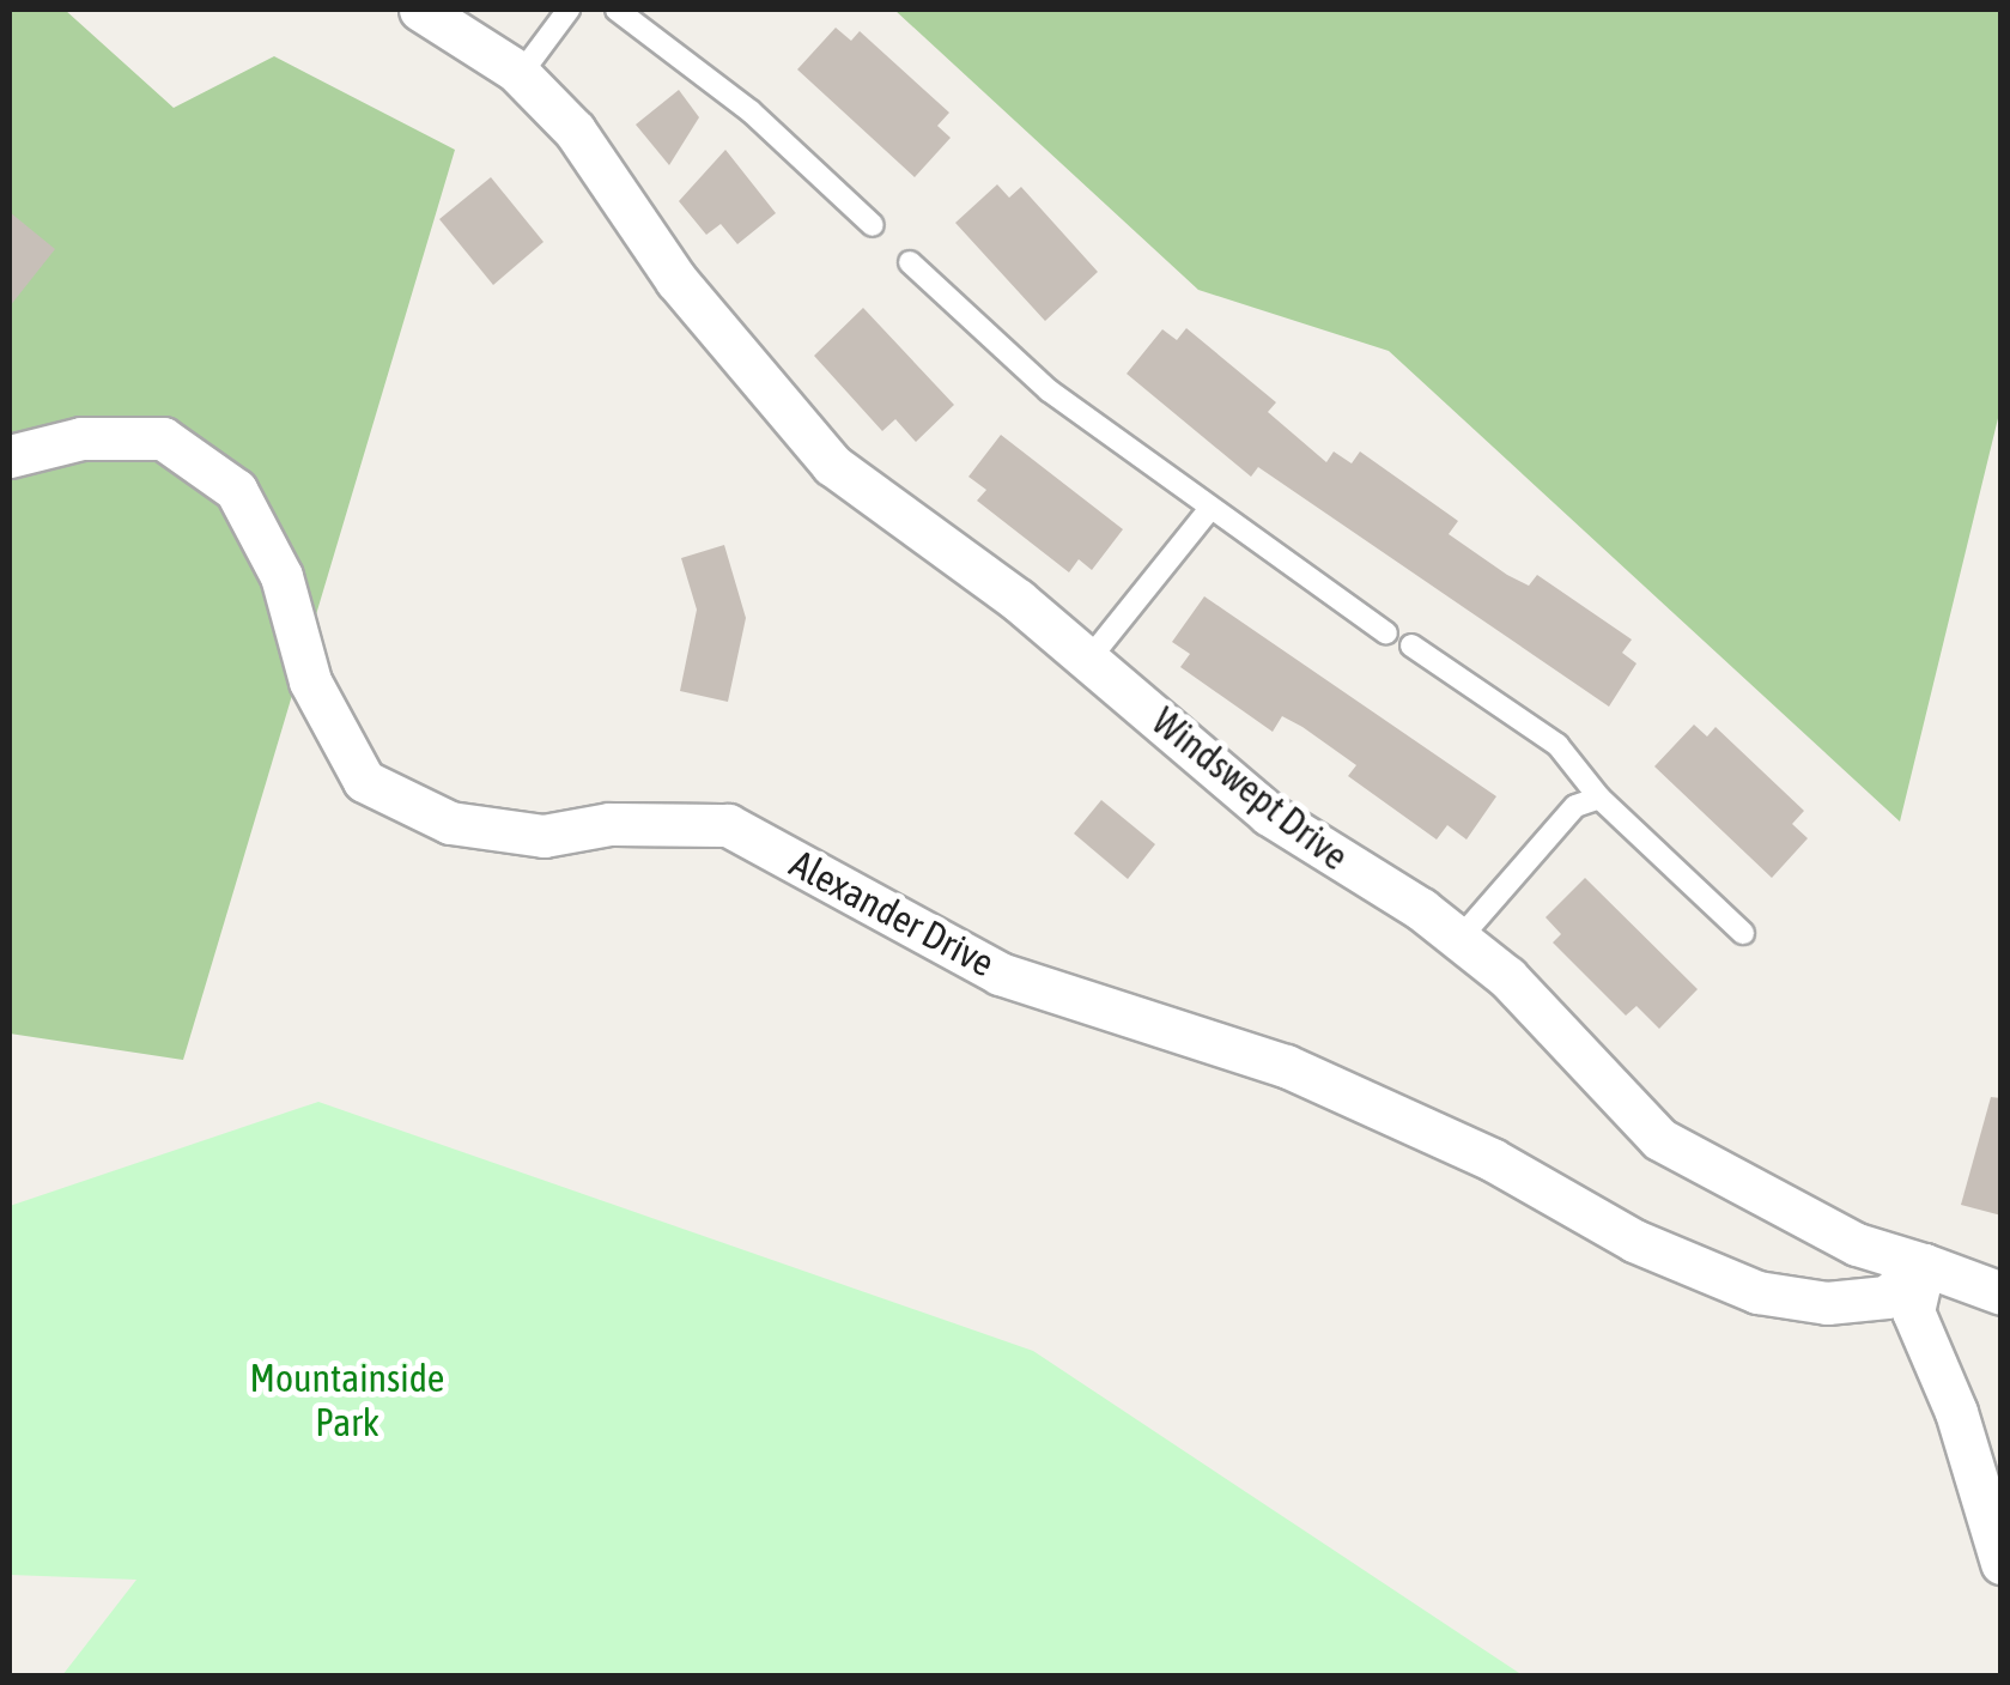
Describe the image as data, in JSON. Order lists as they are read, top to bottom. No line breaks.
{"streets":{"street":["Windswept Drive","Alexander Drive"]},"crossings":[["Windswept Drive","Alexander Drive"]],"parks":["Mountainside Park"]}
